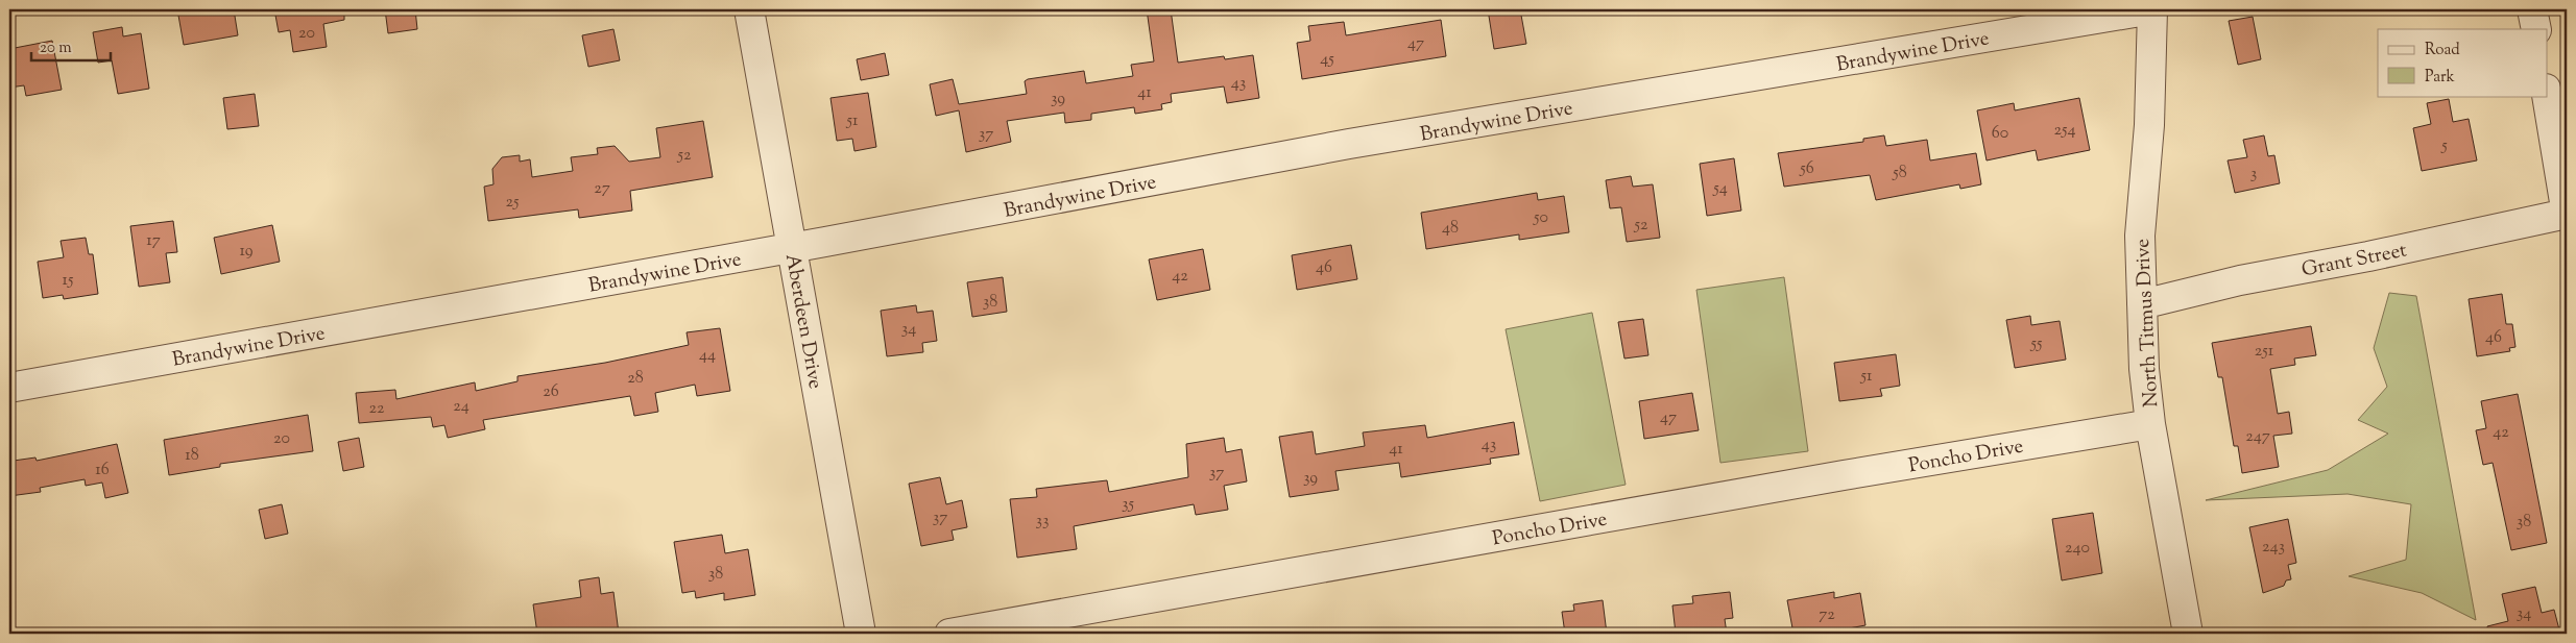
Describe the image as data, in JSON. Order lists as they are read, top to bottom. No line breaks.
{"streets":{"street":["Brandywine Drive","Grant Street","Aberdeen Drive","North Titmus Drive","Poncho Drive"]},"crossings":[["Brandywine Drive","Aberdeen Drive"],["Brandywine Drive","North Titmus Drive"],["Grant Street","North Titmus Drive"],["North Titmus Drive","Poncho Drive"]],"house_numbers":["20","47","45","43","41","39","51","254","60","37","5","52","56","58","3","27","54","25","50","52","48","17","19","46","42","15","38","34","46","55","251","44","51","28","26","24","22","47","42","247","20","43","41","18","16","37","39","35","37","33","38","243","240","38","34","72"],"legend":["Road","Park"],"scale_bar":"20 m"}
